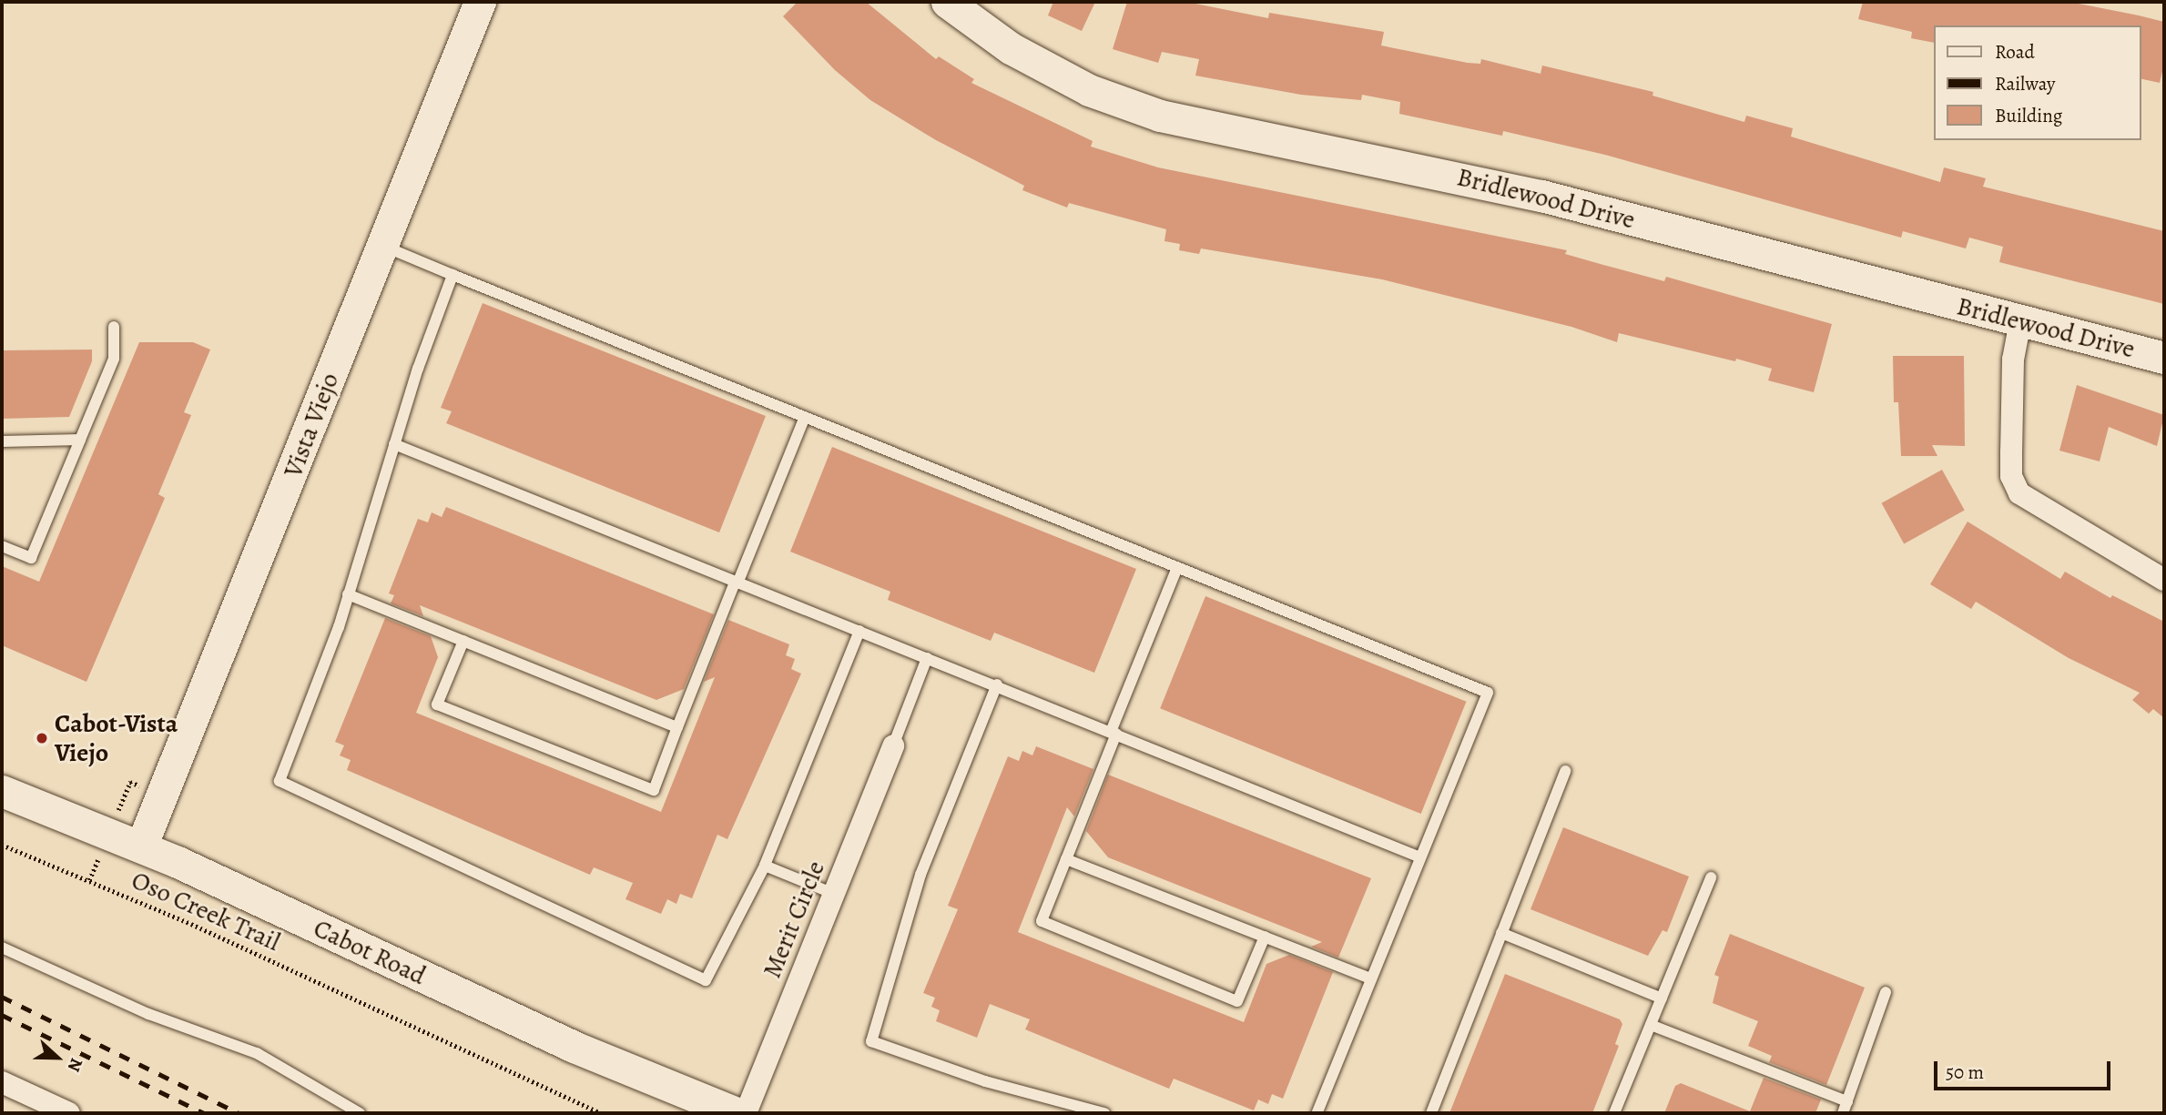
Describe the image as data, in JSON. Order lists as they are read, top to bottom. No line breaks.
{"streets":{"street":["Bridlewood Drive","Vista Viejo","Merit Circle","Cabot Road"],"path":["Oso Creek Trail"]},"crossings":[["Vista Viejo","Cabot Road"]],"places":["Cabot-Vista Viejo"],"legend":["Road","Railway","Building"],"scale_bar":"50 m","north":"right"}
